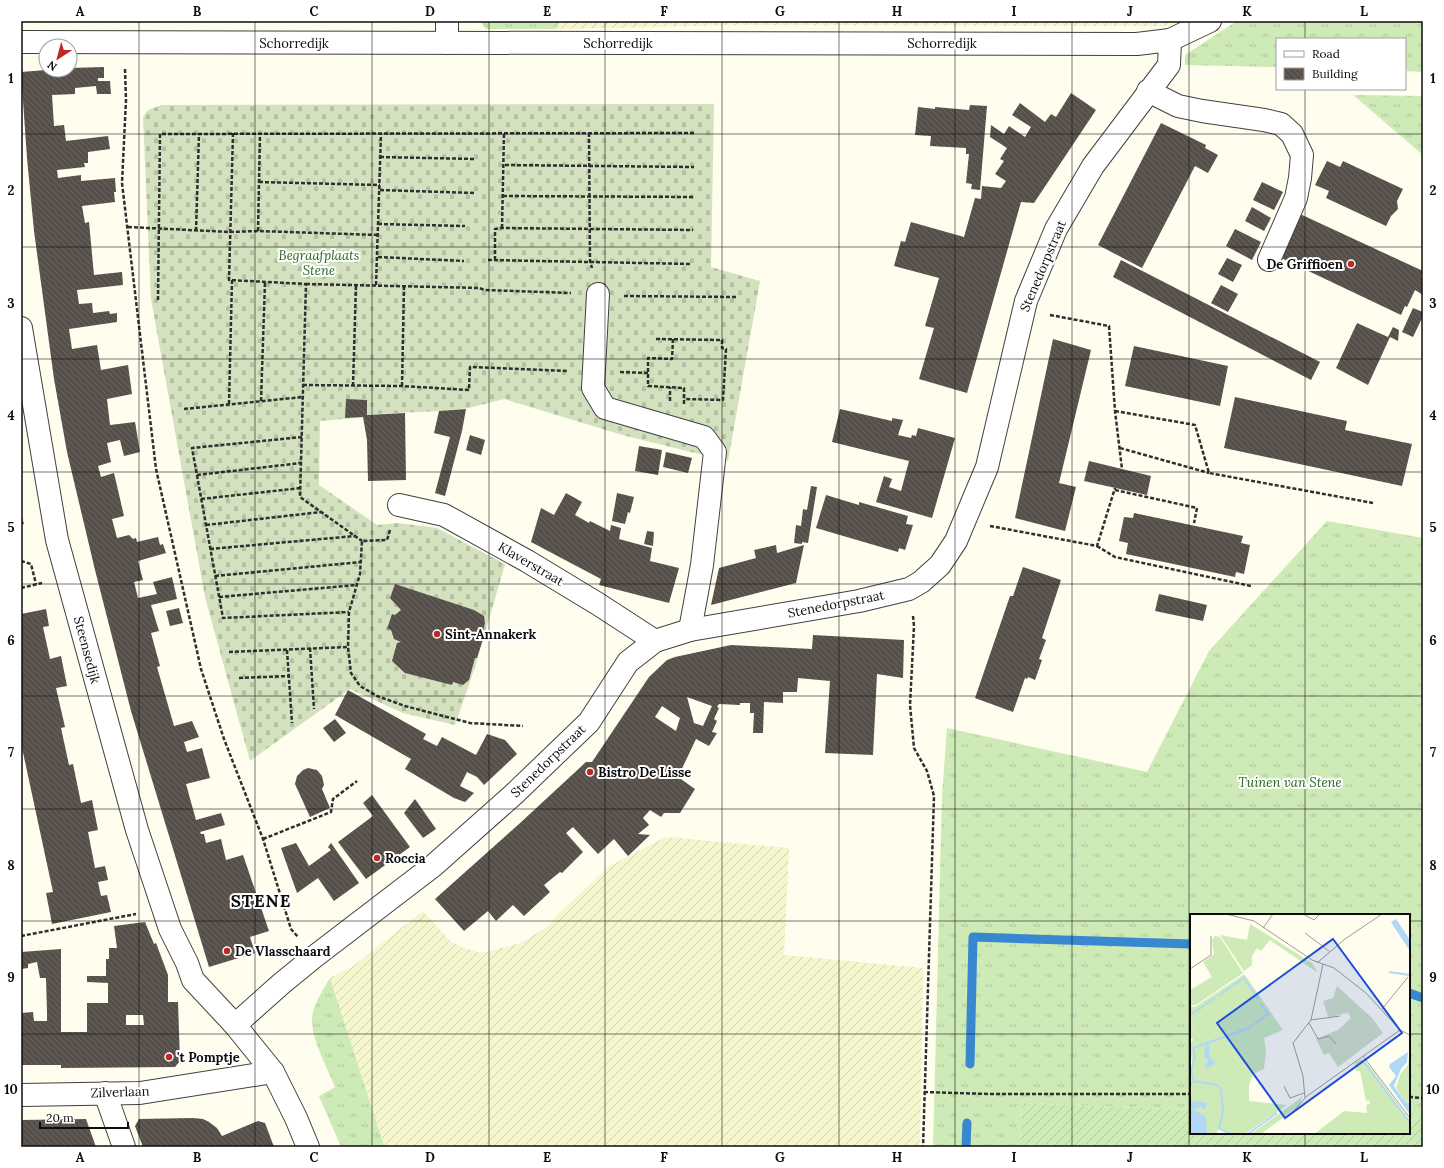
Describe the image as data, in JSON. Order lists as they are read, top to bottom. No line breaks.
{"streets":{"street":["Schorredijk","Stenedorpstraat","Klaverstraat","Steensedijk","Zilverlaan"]},"crossings":[["Schorredijk","Stenedorpstraat"],["Stenedorpstraat","Klaverstraat"],["Stenedorpstraat","Steensedijk"],["Steensedijk","Zilverlaan"]],"districts":["STENE"],"parks":["Begraafplaats Stene","Tuinen van Stene"],"places":["De Griffioen","Sint-Annakerk","Bistro De Lisse","Roccia","De Vlasschaard","'t Pomptje"],"legend":["Road","Building"],"scale_bar":"20 m","north":"bottom left","grid":{"columns":["A","B","C","D","E","F","G","H","I","J","K","L"],"rows":["1","2","3","4","5","6","7","8","9","10"]}}
